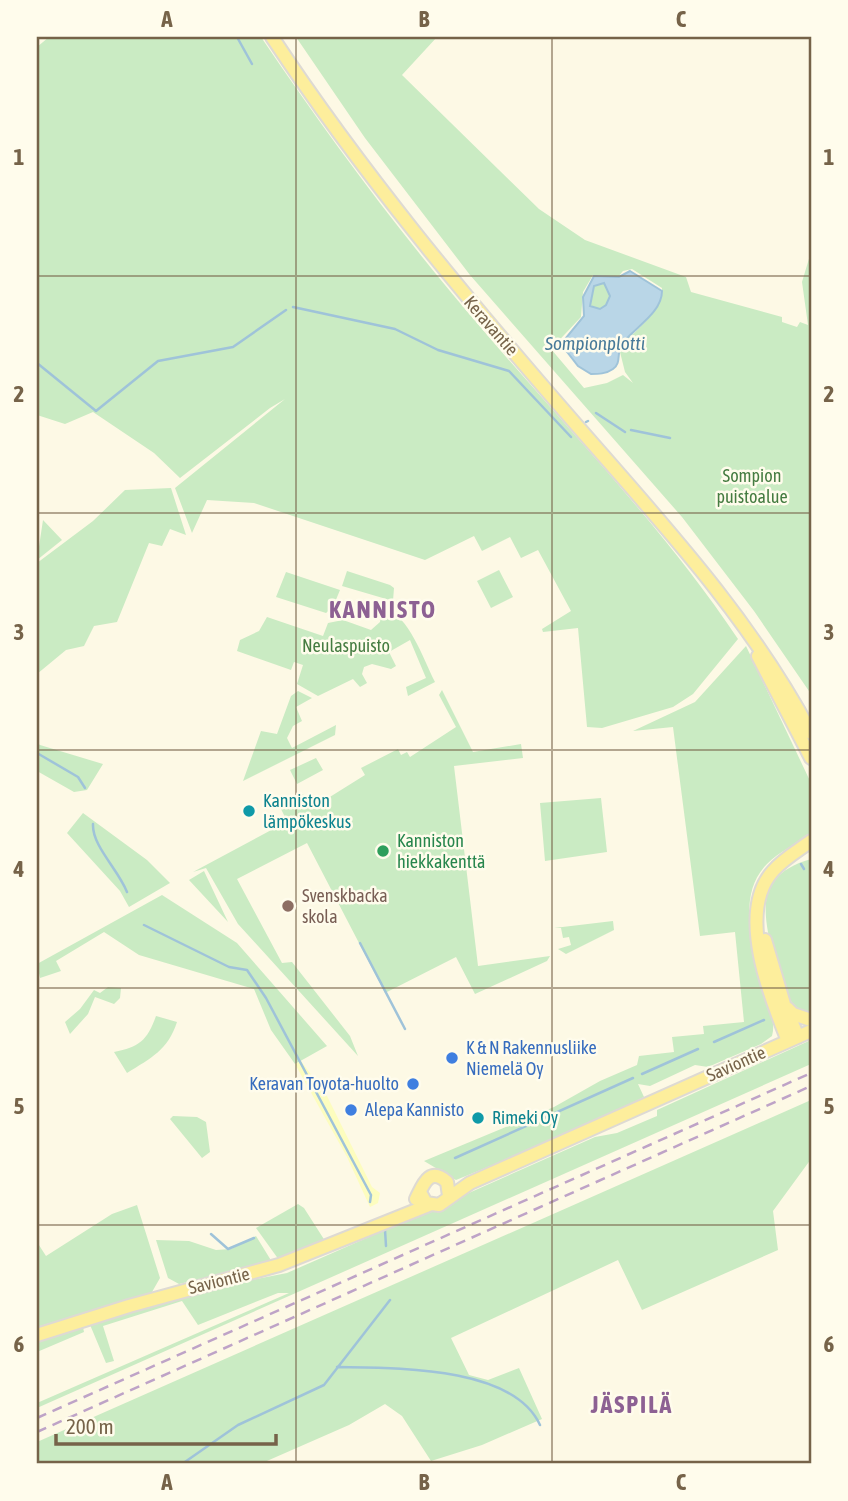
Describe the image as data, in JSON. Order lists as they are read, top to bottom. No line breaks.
{"streets":{"main road":["Keravantie","Saviontie"]},"districts":["KANNISTO","JÄSPILÄ"],"water":["Sompionplotti"],"parks":["Sompion puistoalue","Neulaspuisto"],"places":["Kanniston lämpökeskus","Kanniston hiekkakenttä","Svenskbacka skola","K & N Rakennusliike Niemelä Oy","Keravan Toyota-huolto","Alepa Kannisto","Rimeki Oy"],"scale_bar":"200 m","grid":{"columns":["A","B","C"],"rows":["1","2","3","4","5","6"]}}
